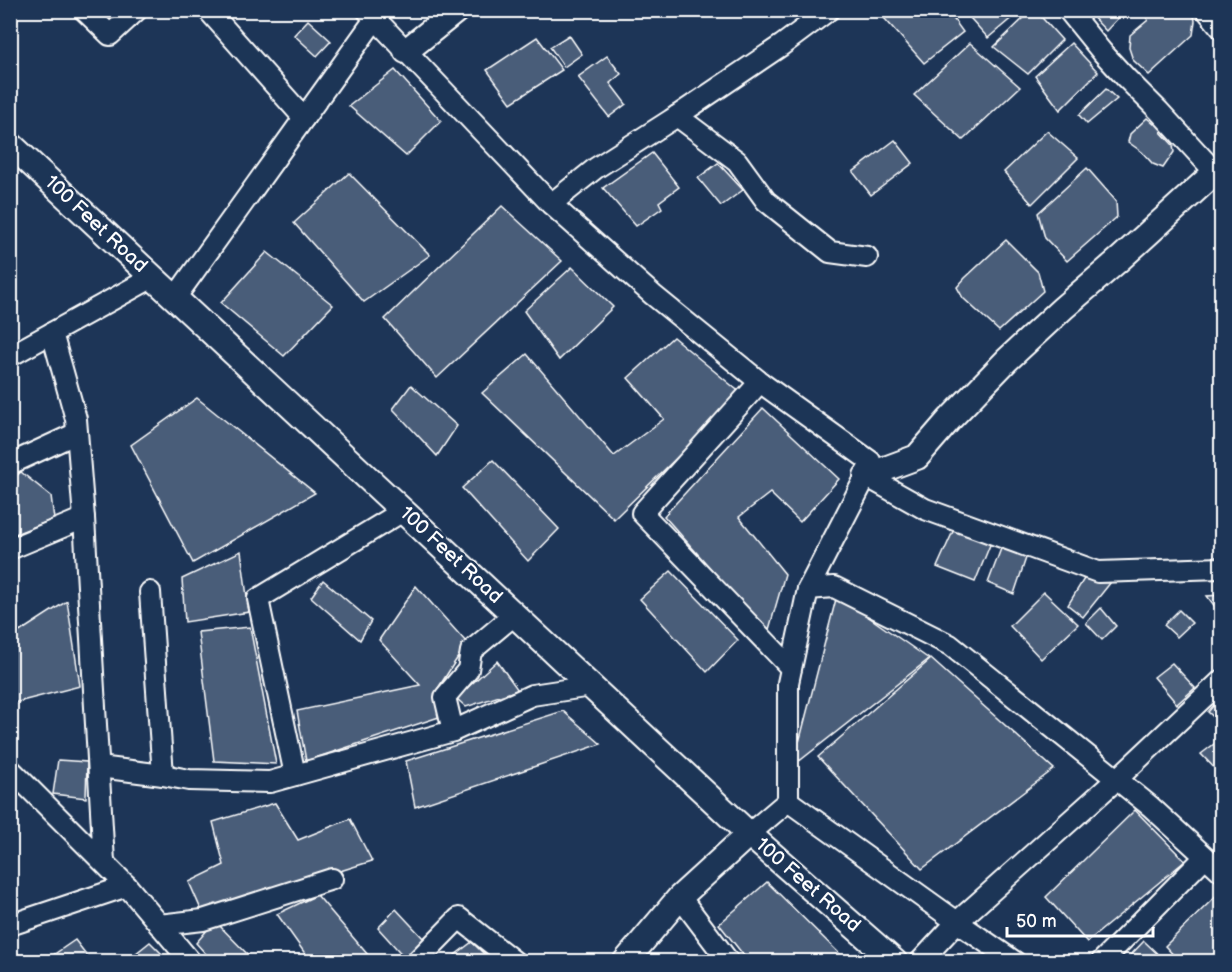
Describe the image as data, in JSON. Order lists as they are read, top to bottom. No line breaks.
{"streets":{"main road":["100 Feet Road"]},"scale_bar":"50 m"}
